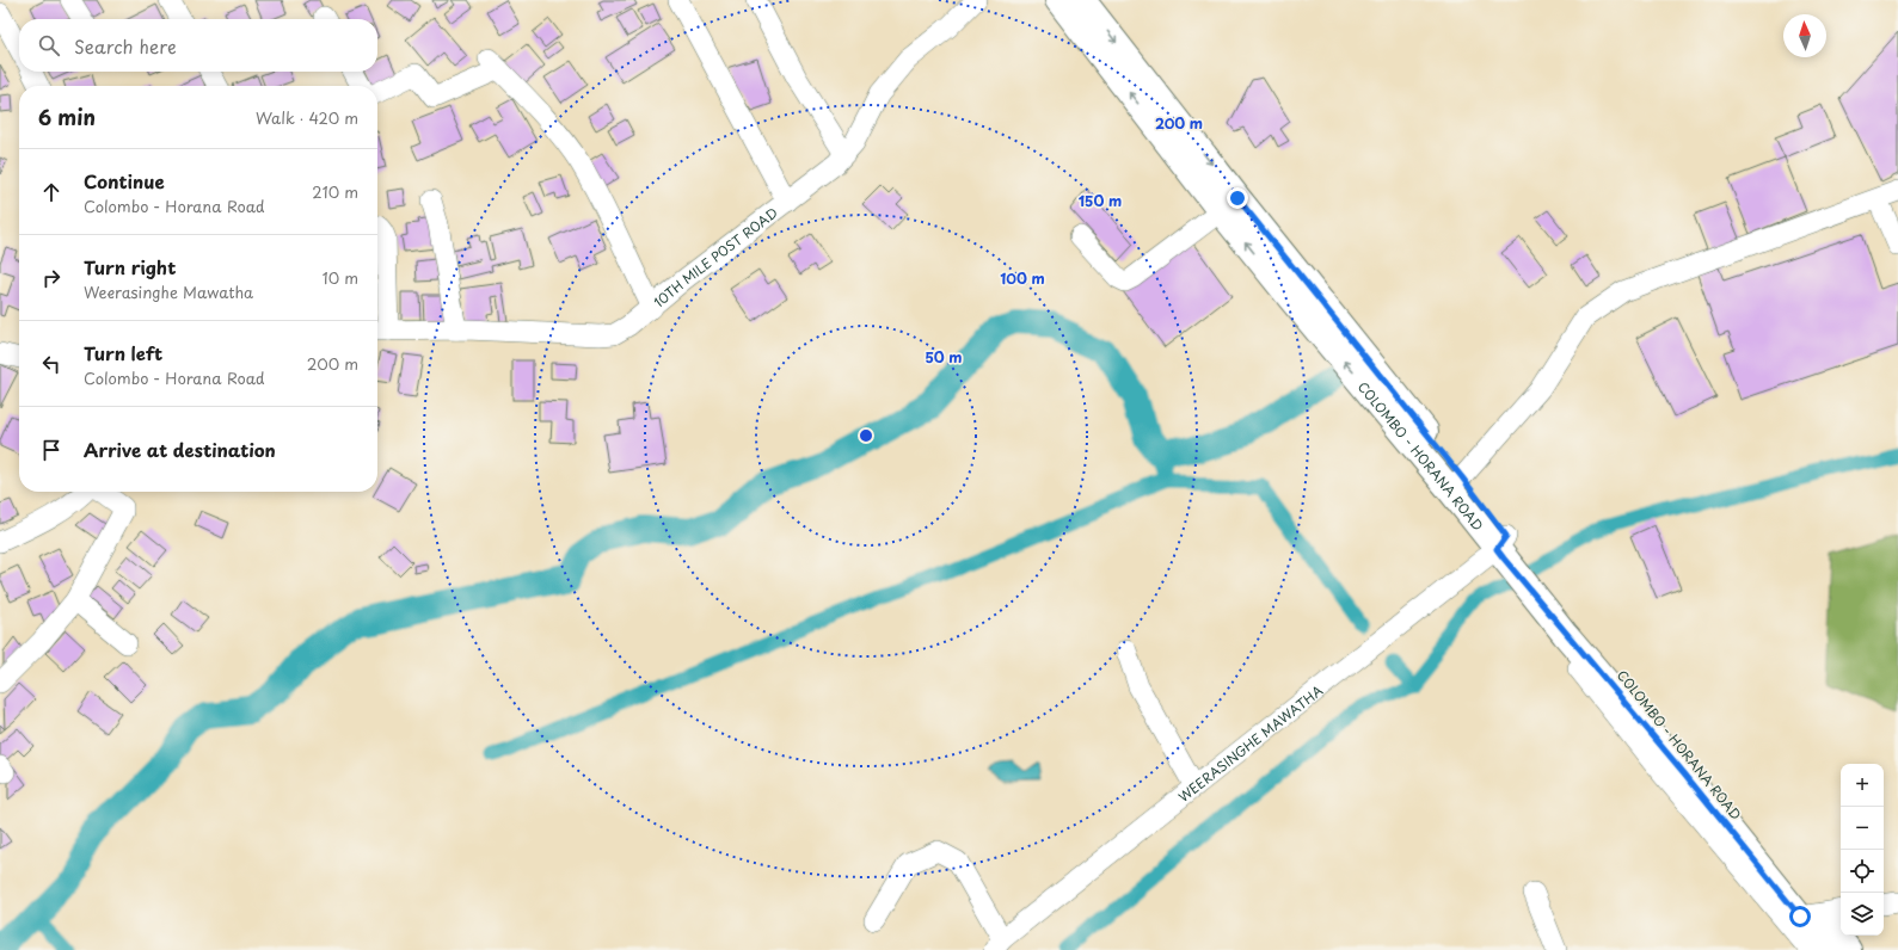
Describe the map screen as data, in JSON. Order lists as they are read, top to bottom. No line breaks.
{"streets":{"main road":["COLOMBO - HORANA ROAD"],"street":["10TH MILE POST ROAD","WEERASINGHE MAWATHA"]},"crossings":[["COLOMBO - HORANA ROAD","WEERASINGHE MAWATHA"]],"north":"top","page":{"search":"Search here","heading":["6 min","Walk · 420 m"],"list":[["Continue","Colombo - Horana Road","210 m"],["Turn right","Weerasinghe Mawatha","10 m"],["Turn left","Colombo - Horana Road","200 m"],"Arrive at destination"],"map_buttons":["+","−"]},"rings":["200 m","150 m","100 m","50 m"]}
